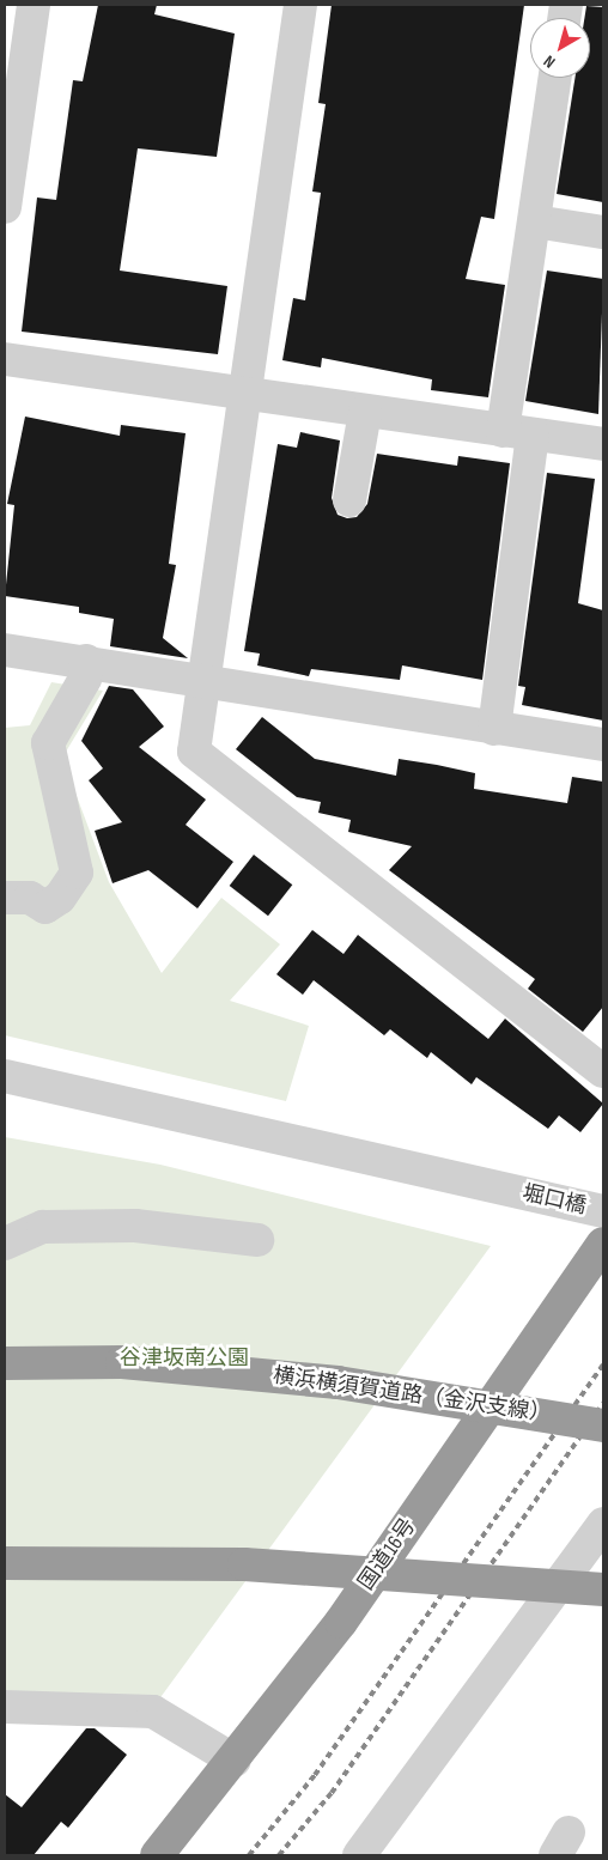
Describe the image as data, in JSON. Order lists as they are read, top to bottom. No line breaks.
{"streets":{"highway":["横浜横須賀道路（金沢支線）","国道16号"],"street":["堀口橋"]},"parks":["谷津坂南公園"],"north":"bottom left"}
